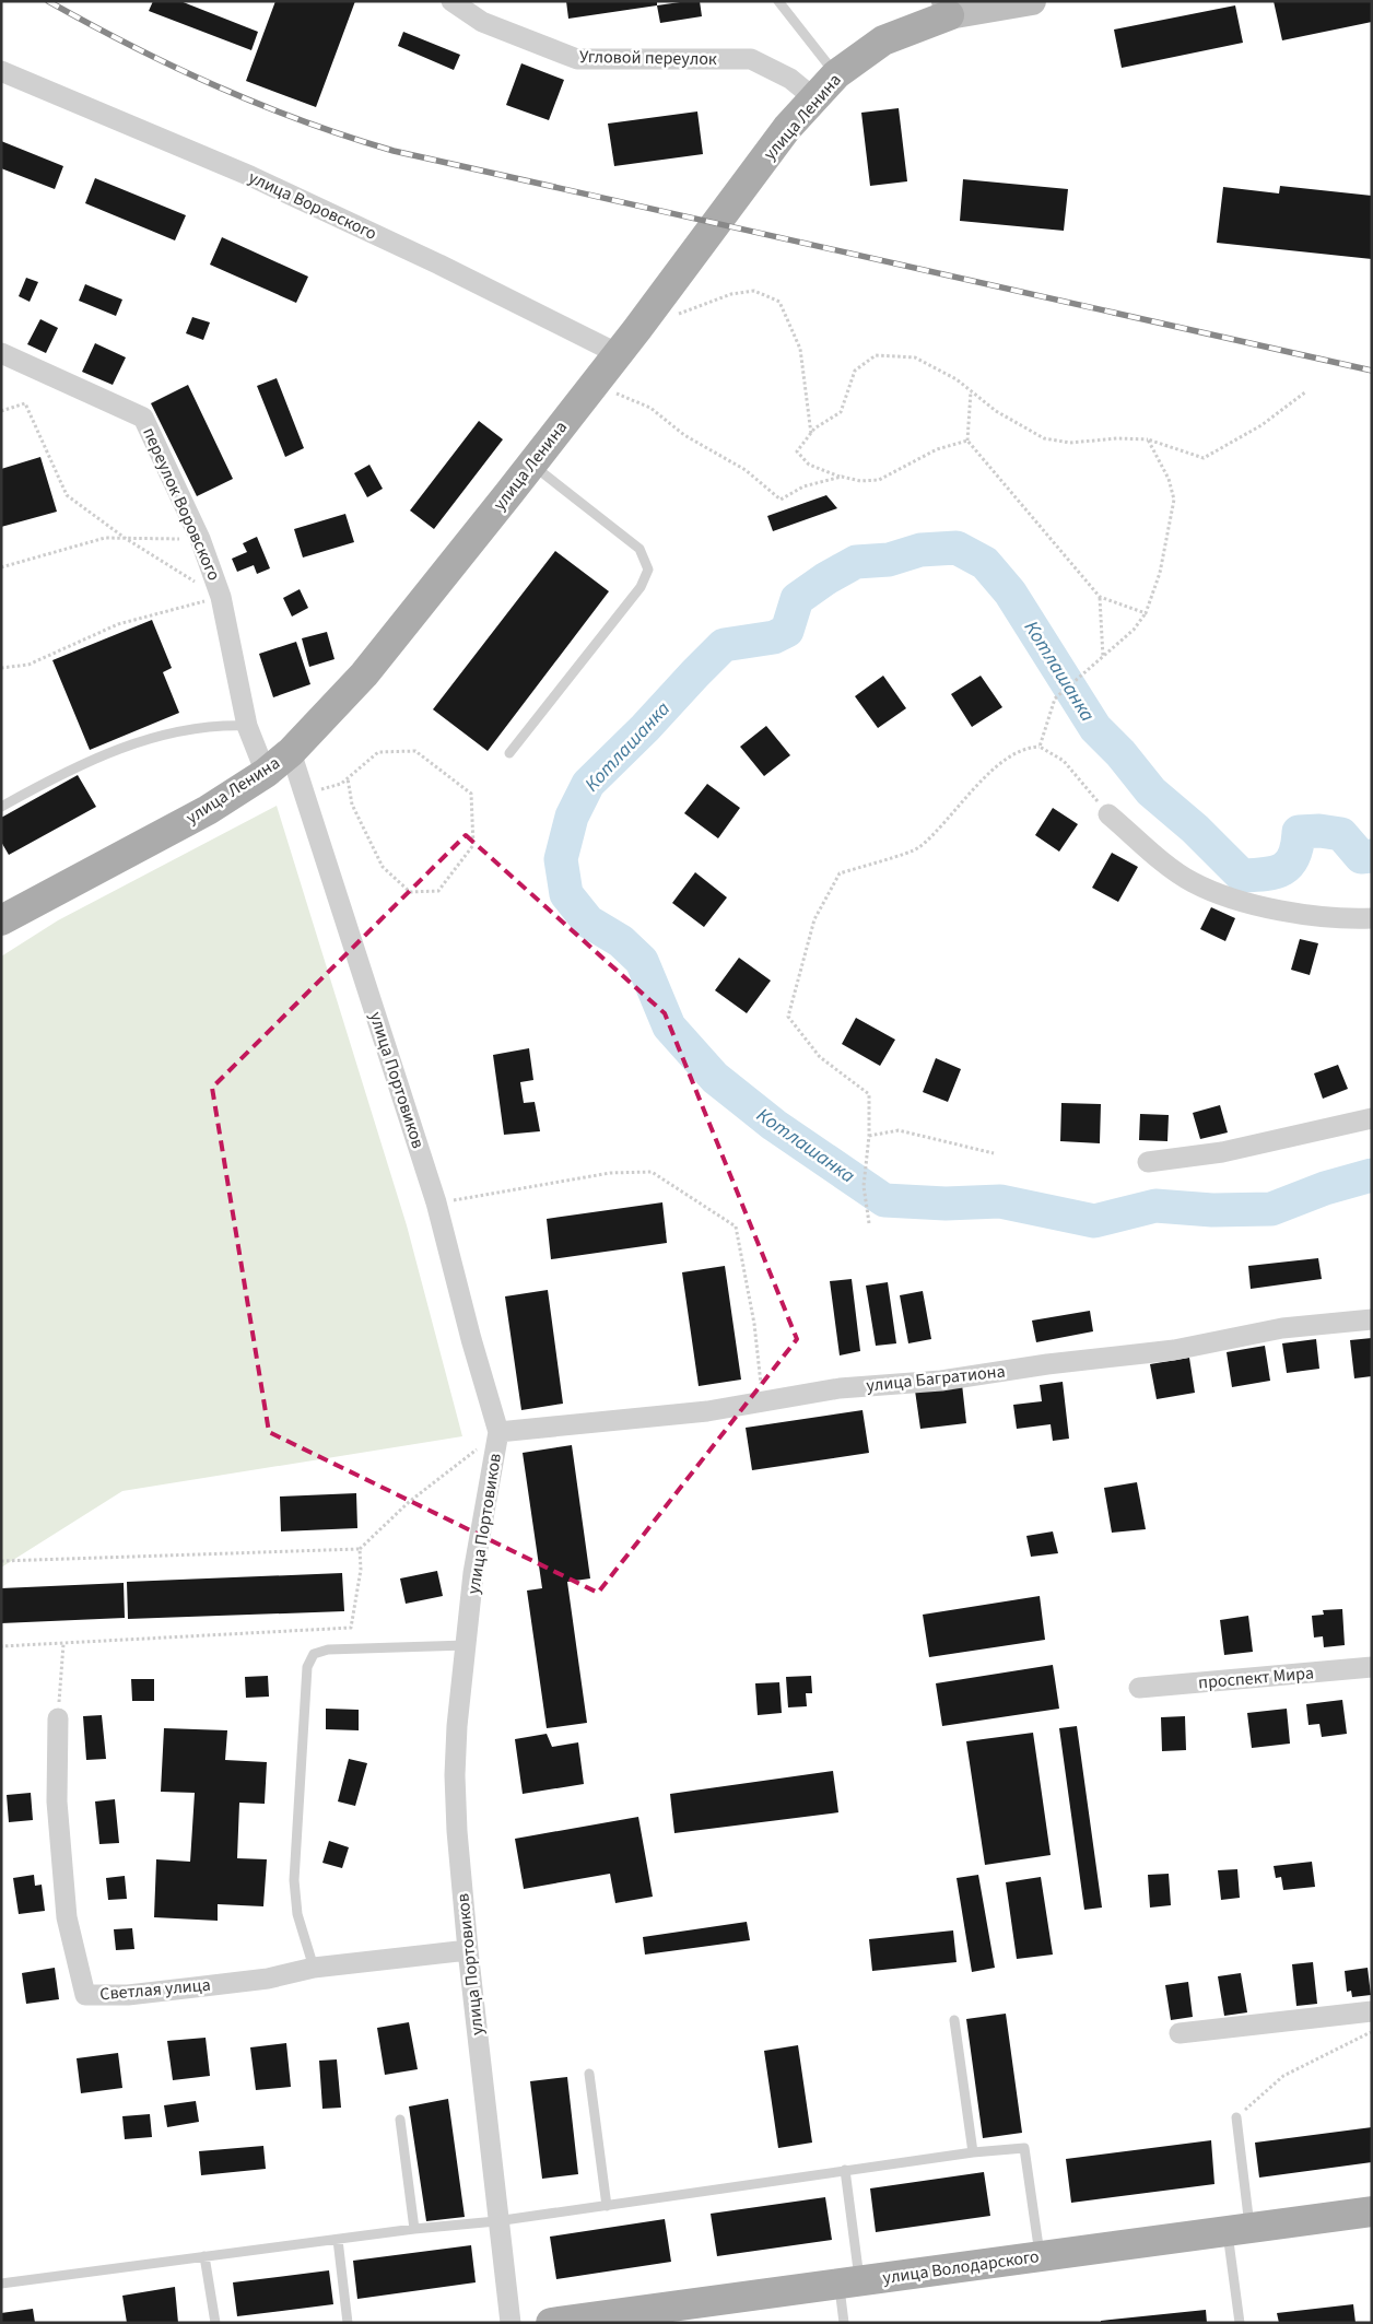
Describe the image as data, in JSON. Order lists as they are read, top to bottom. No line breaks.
{"streets":{"main road":["улица Ленина","улица Володарского"],"street":["Угловой переулок","улица Воровского","переулок Воровского","улица Портовиков","улица Багратиона","проспект Мира","Светлая улица"]},"crossings":[["Угловой переулок","улица Ленина"],["улица Ленина","улица Воровского"],["улица Ленина","переулок Воровского"],["улица Ленина","улица Портовиков"],["улица Портовиков","улица Багратиона"],["улица Портовиков","Светлая улица"]],"water":["Котлашанка"]}
